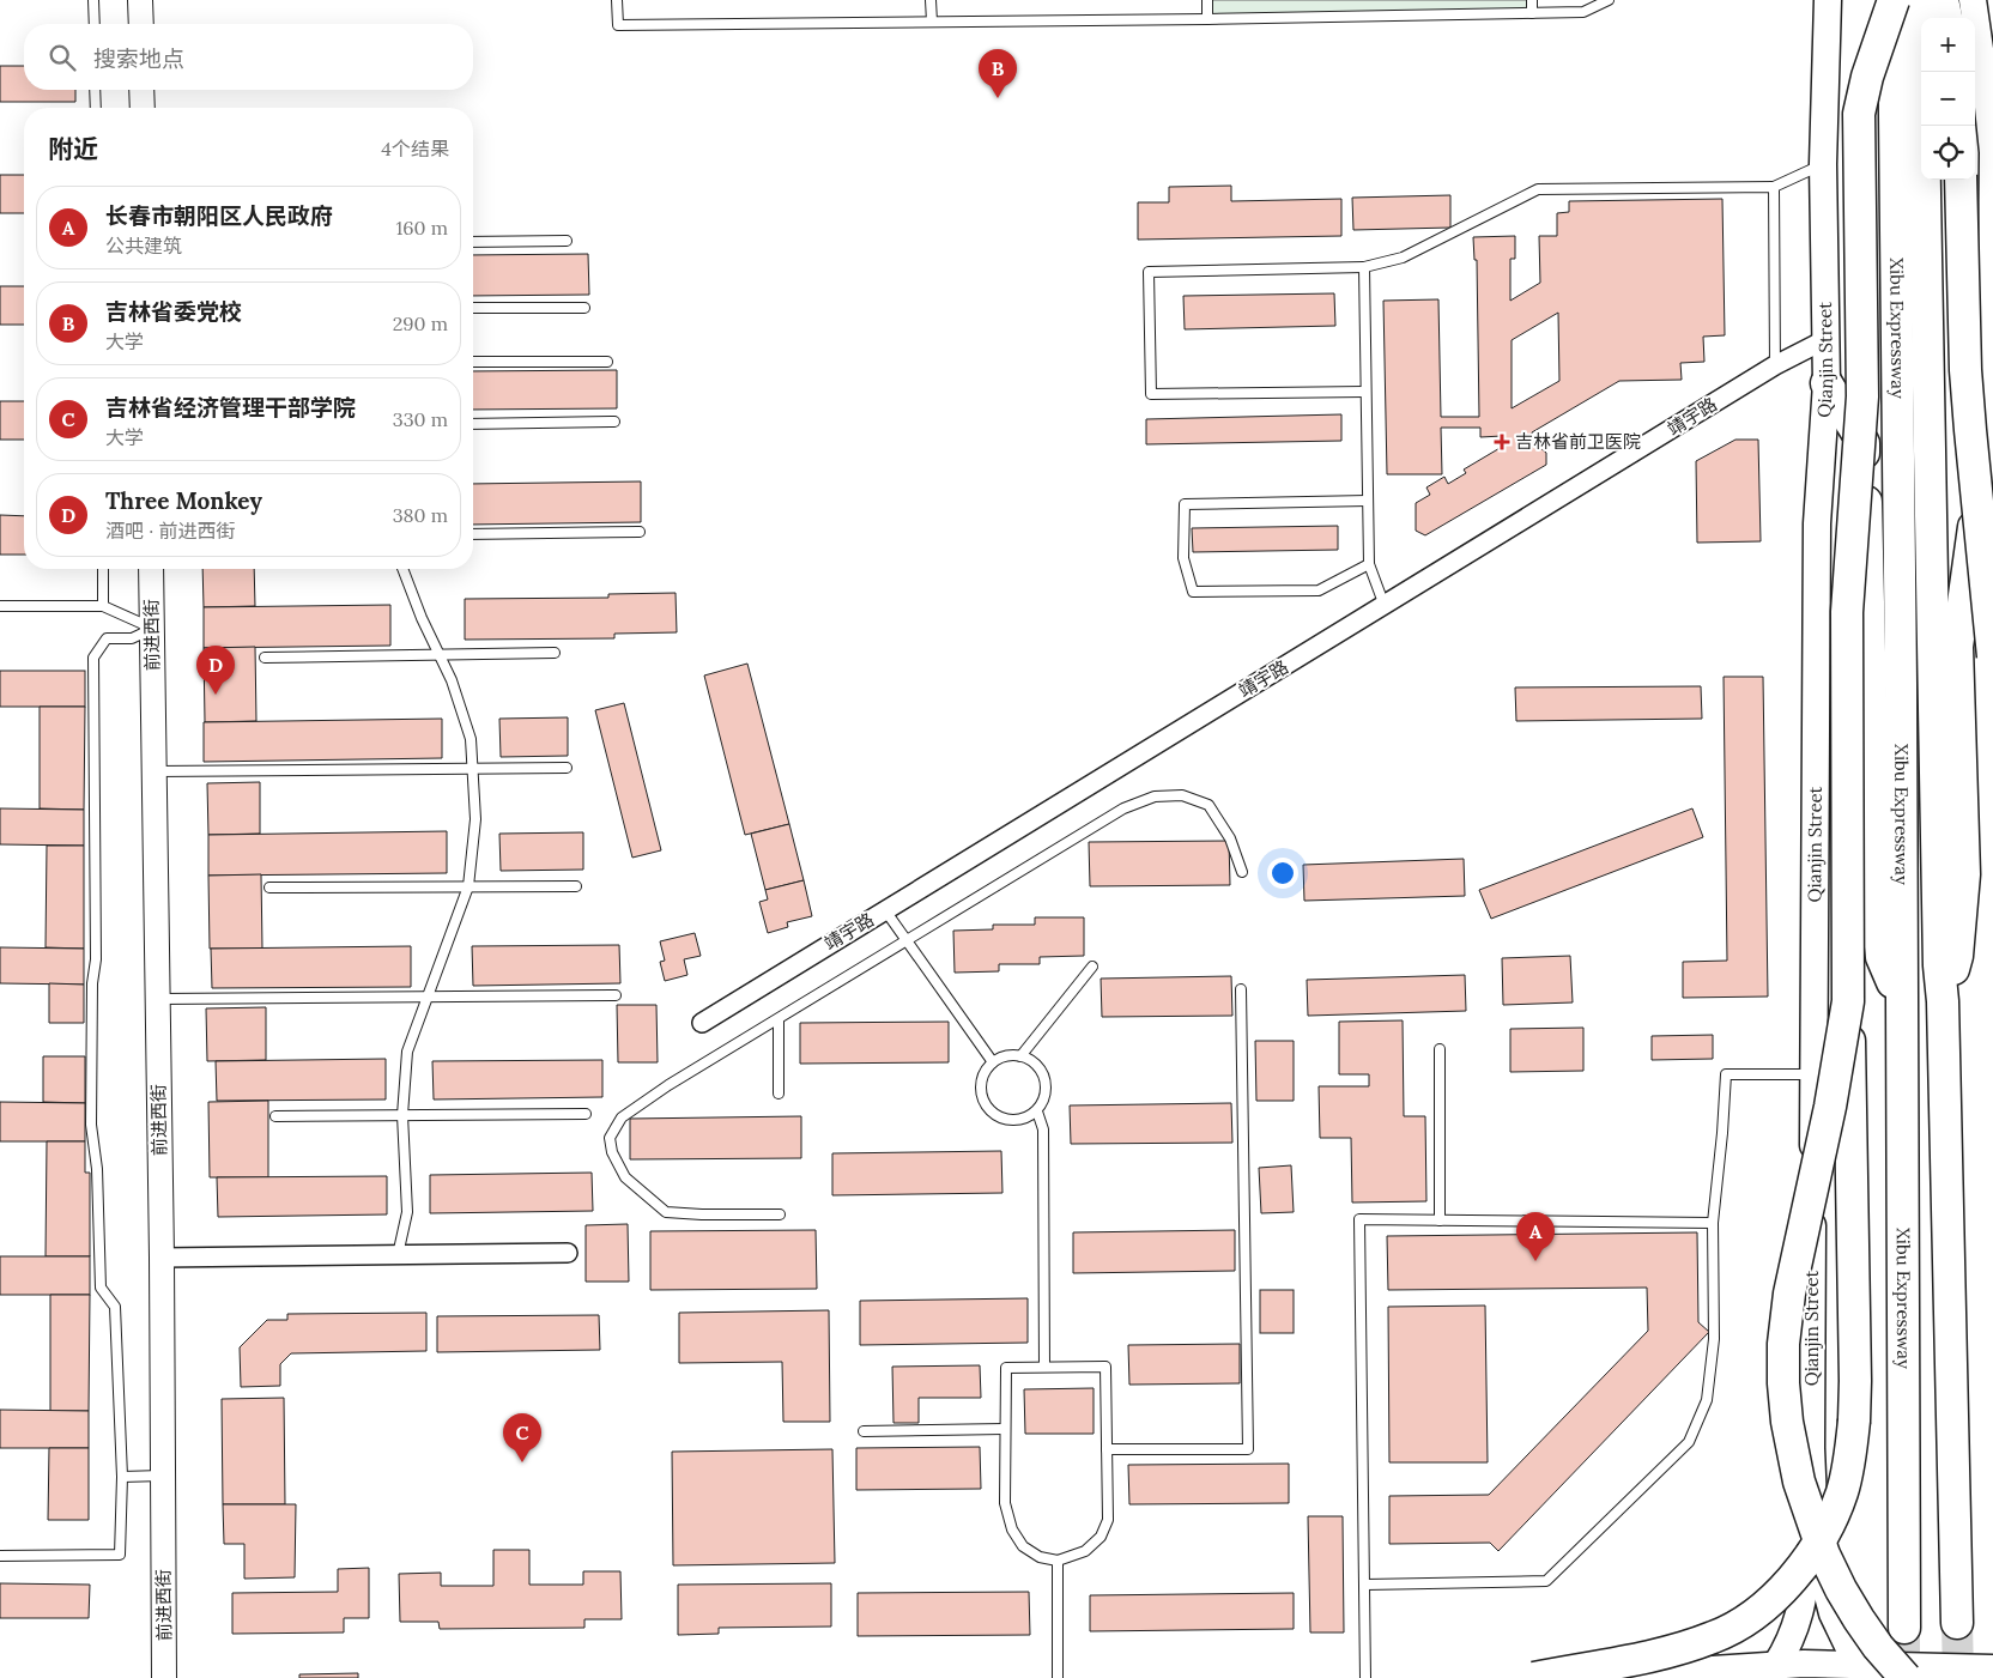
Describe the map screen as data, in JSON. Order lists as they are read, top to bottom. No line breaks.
{"streets":{"highway":["Xibu Expressway"],"main road":["Qianjin Street"],"street":["靖宇路","前进西街"]},"crossings":[["Qianjin Street","靖宇路"]],"places":{"health":["吉林省前卫医院"]},"page":{"map_buttons":["+","−"],"search":"搜索地点","pins":["B","D","A","C"],"heading":["附近","4个结果"],"list":[{"mark":"A","name":"长春市朝阳区人民政府","note":"公共建筑","value":"160 m"},{"mark":"B","name":"吉林省委党校","note":"大学","value":"290 m"},{"mark":"C","name":"吉林省经济管理干部学院","note":"大学","value":"330 m"},{"mark":"D","name":"Three Monkey","note":"酒吧 · 前进西街","value":"380 m"}]}}
